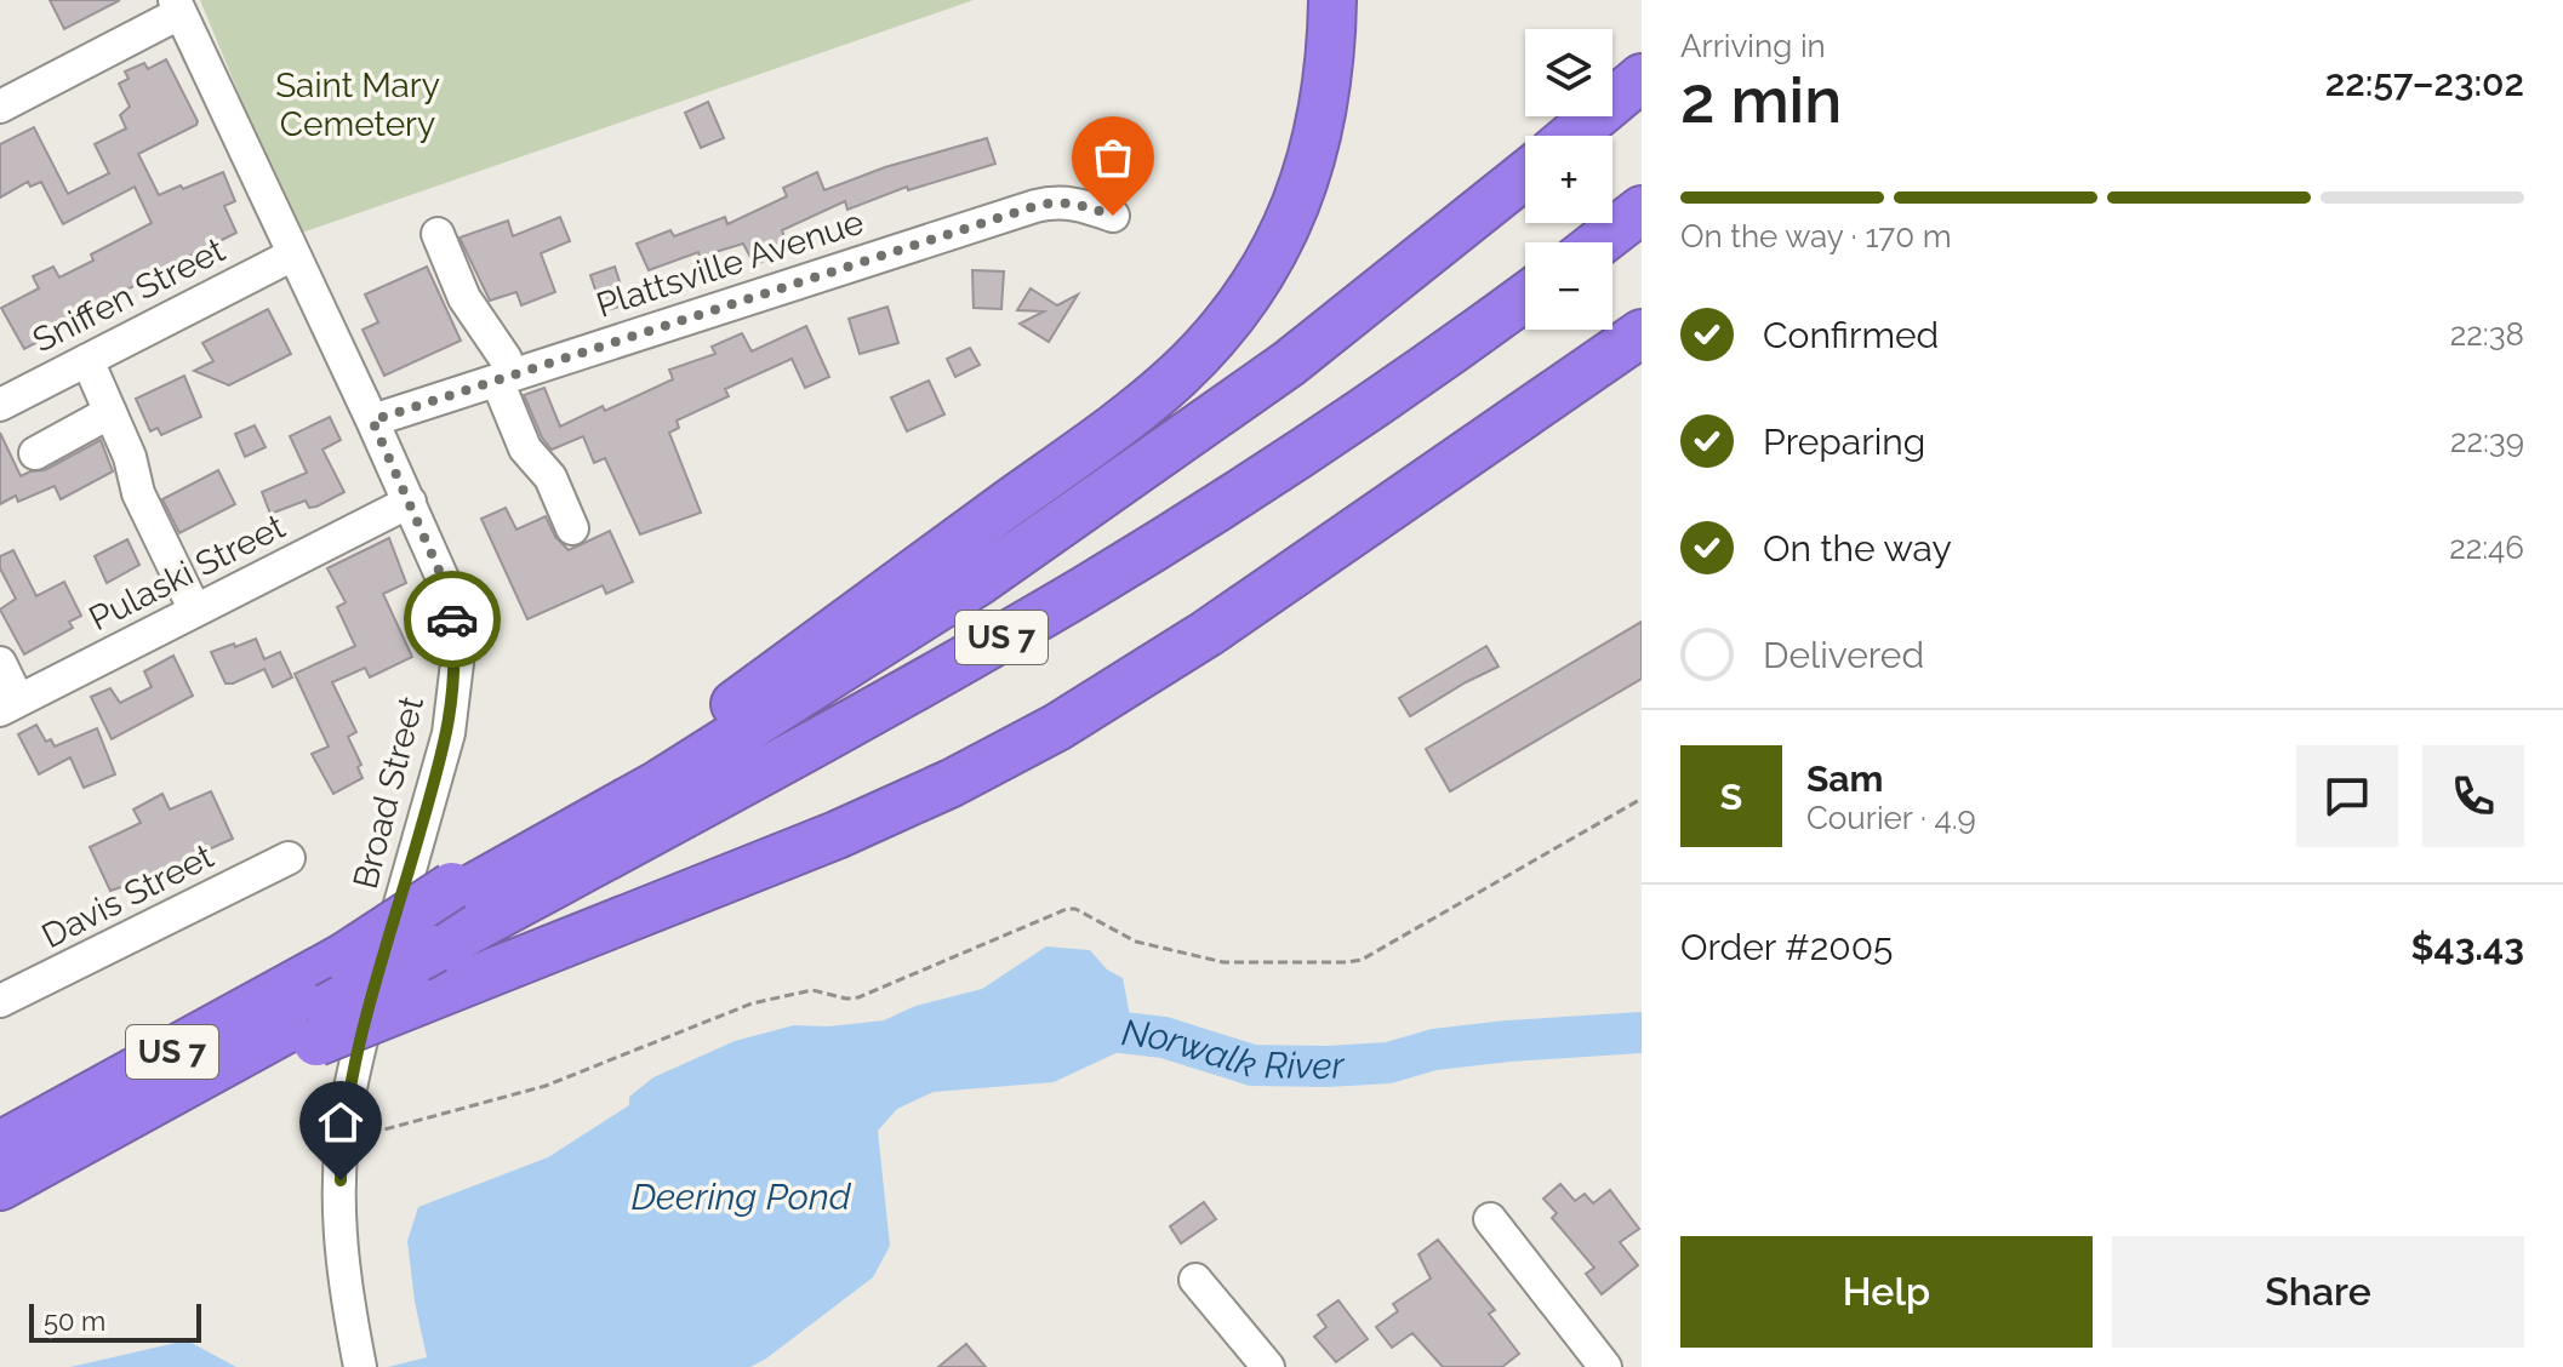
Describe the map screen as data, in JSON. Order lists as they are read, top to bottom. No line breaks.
{"streets":{"highway":["US 7"],"street":["Plattsville Avenue","Sniffen Street","Pulaski Street","Broad Street","Davis Street"]},"crossings":[["Plattsville Avenue","Broad Street"],["Sniffen Street","Broad Street"],["Pulaski Street","Broad Street"]],"water":["Norwalk River","Deering Pond"],"parks":["Saint Mary Cemetery"],"scale_bar":"50 m","page":{"heading":["2 min","Arriving in","22:57–23:02"],"panel":["Sam","Courier · 4.9","Order #2005","$43.43"],"map_buttons":["+","−"],"bar":"On the way · 170 m","list":[["Confirmed","22:38"],["Preparing","22:39"],["On the way","22:46"],"Delivered"],"round":"S","buttons":["Help","Share"],"scale":"50 m"}}
